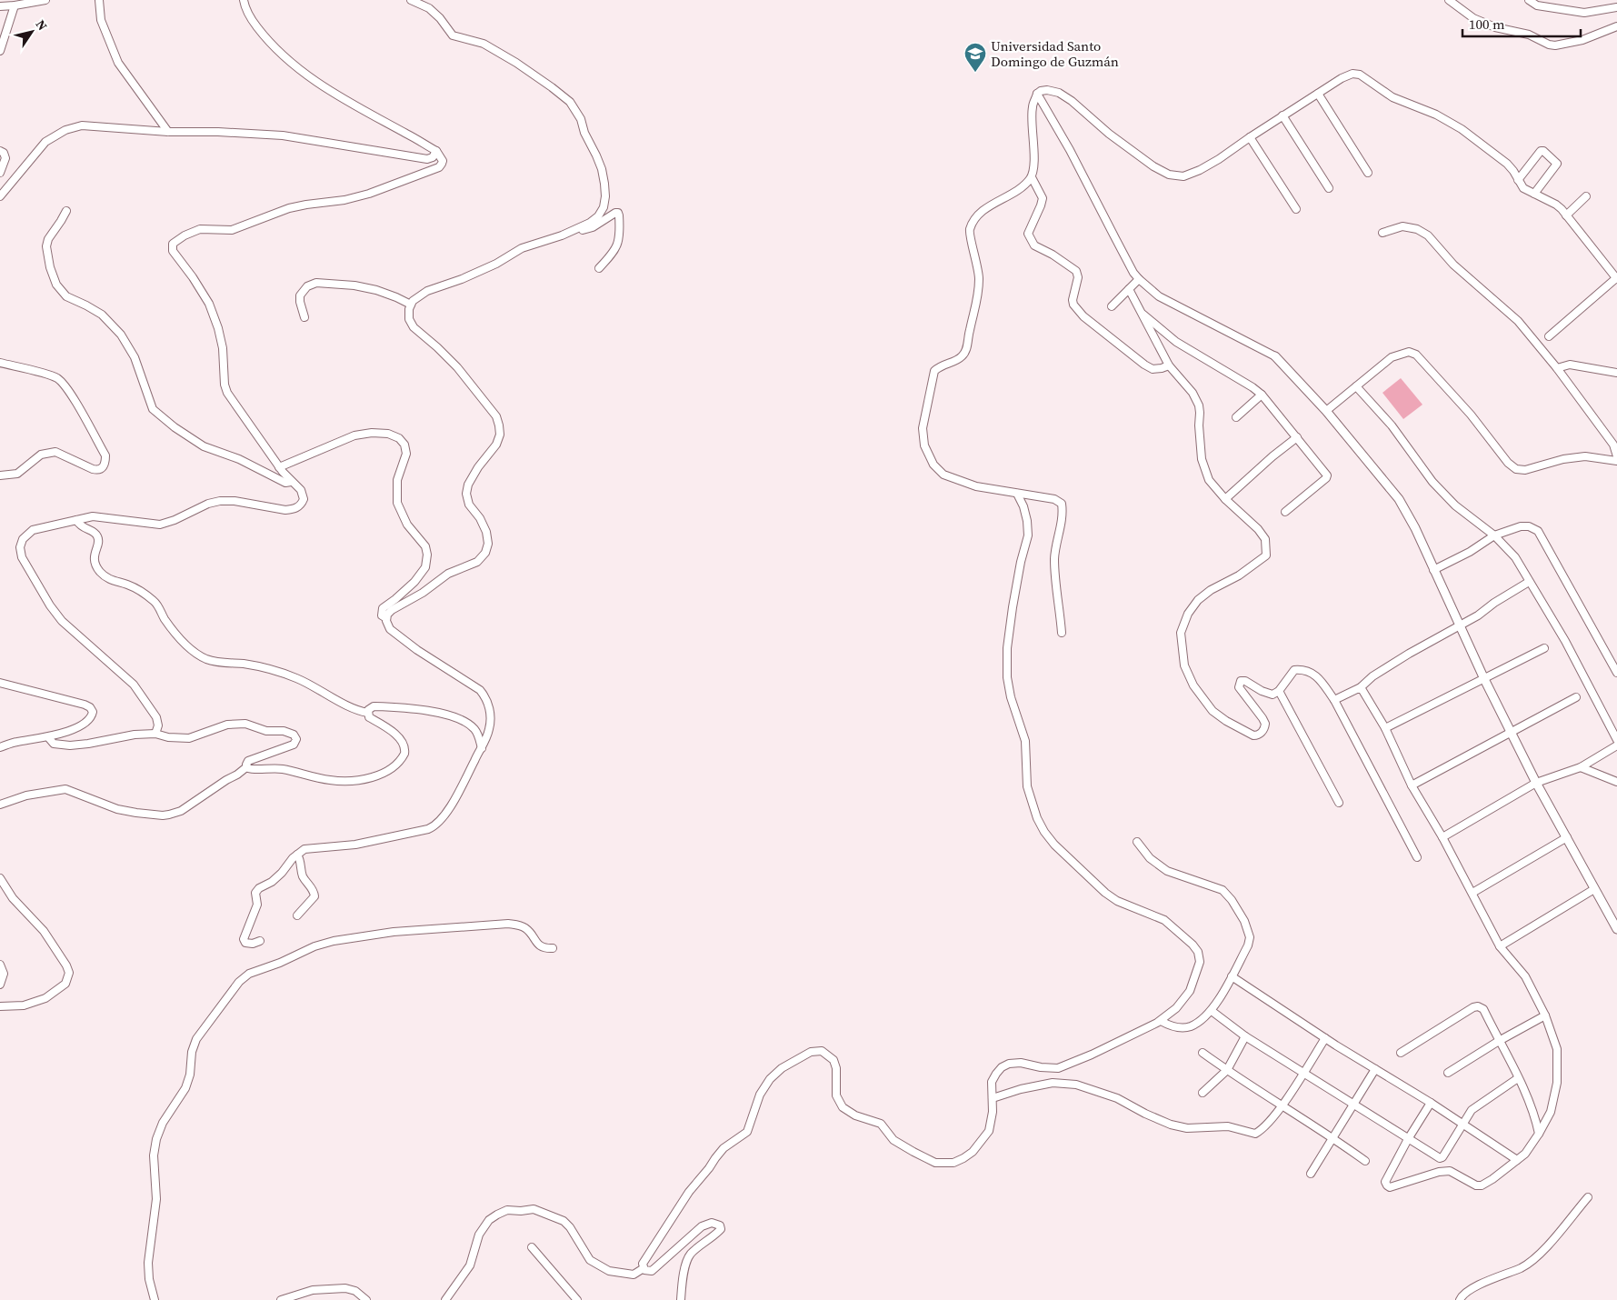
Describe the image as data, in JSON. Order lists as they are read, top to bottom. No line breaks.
{"places":{"school or university":["Universidad Santo Domingo de Guzmán"]},"scale_bar":"100 m","north":"top right"}
